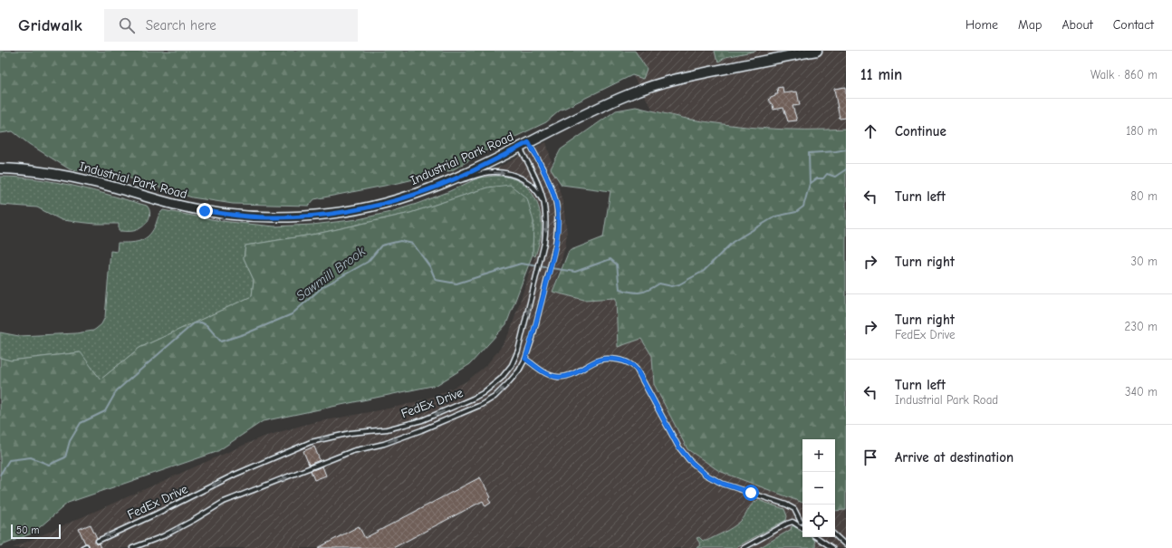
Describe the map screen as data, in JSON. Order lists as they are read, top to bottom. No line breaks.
{"streets":{"street":["Industrial Park Road"],"lane":["FedEx Drive"]},"crossings":[["Industrial Park Road","FedEx Drive"]],"water":["Sawmill Brook"],"scale_bar":"50 m","page":{"header":"Gridwalk","search":"Search here","nav":["Home","Map","About","Contact"],"heading":["11 min","Walk · 860 m"],"list":[["Continue","180 m"],["Turn left","80 m"],["Turn right","30 m"],["Turn right","FedEx Drive","230 m"],["Turn left","Industrial Park Road","340 m"],"Arrive at destination"],"map_buttons":["+","−"],"scale":"50 m"}}
